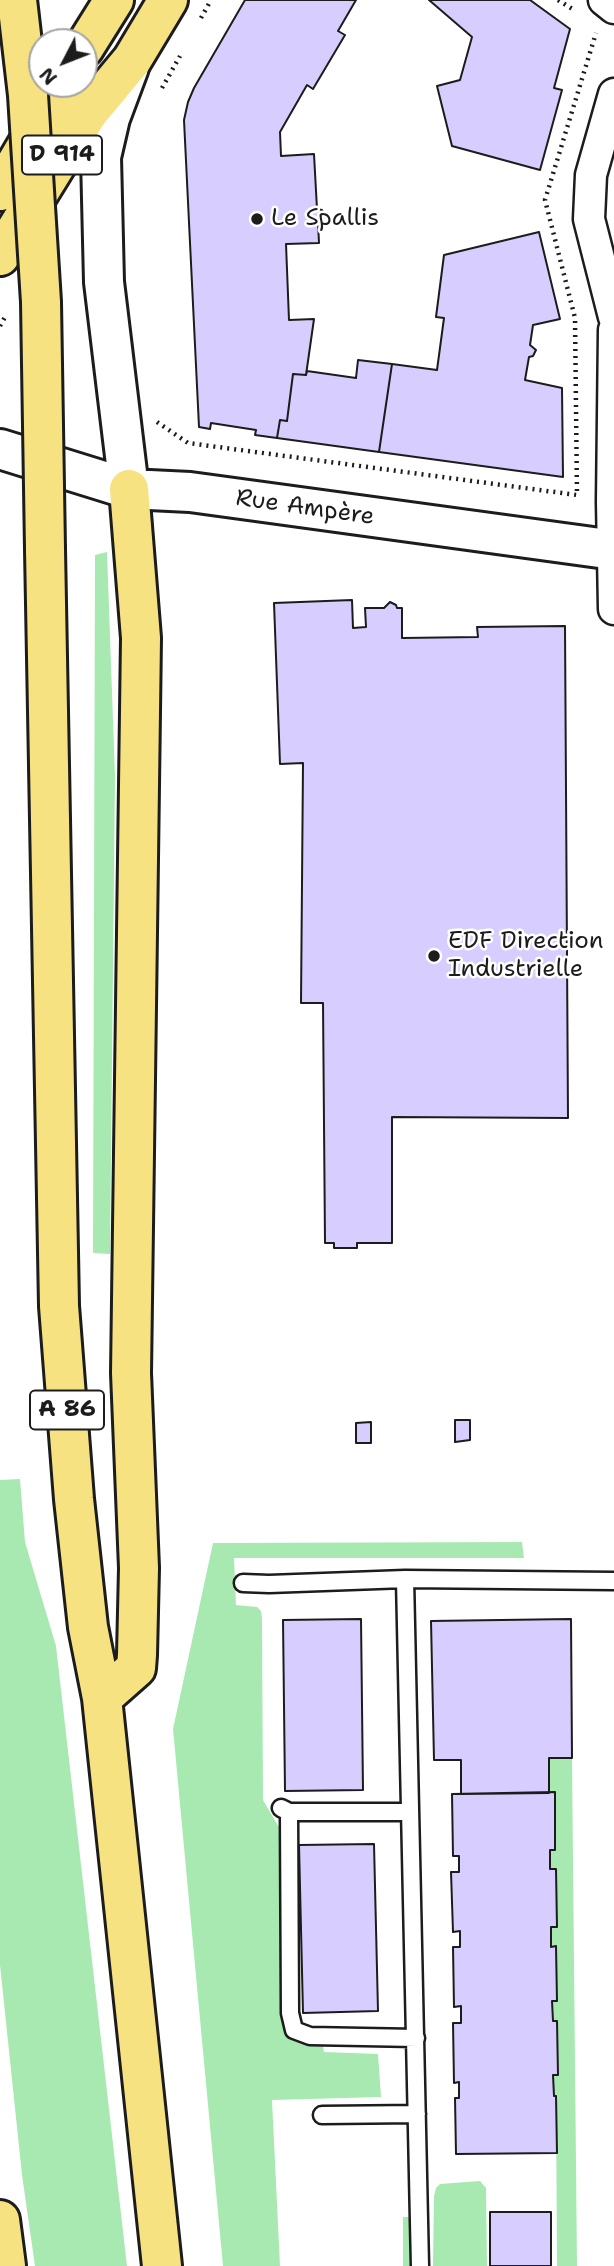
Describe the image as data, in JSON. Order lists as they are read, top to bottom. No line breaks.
{"streets":{"main road":["D 914","Rue Ampère","A 86"]},"places":["Le Spallis","EDF Direction Industrielle"],"north":"bottom left"}
